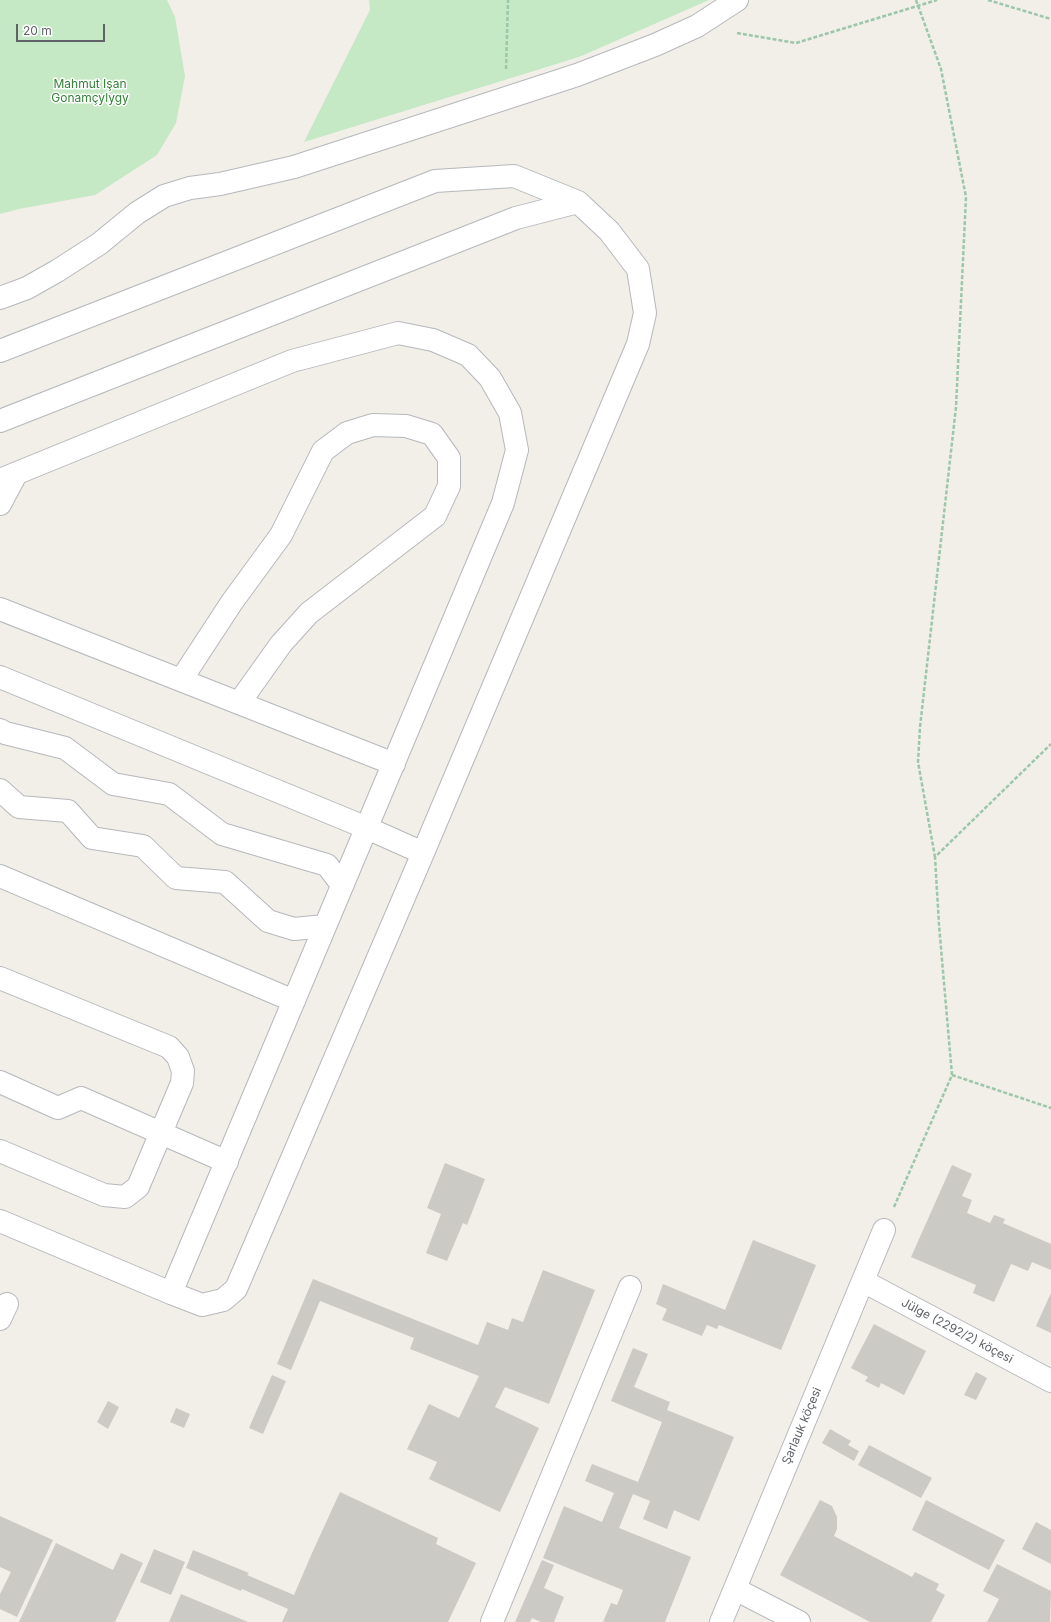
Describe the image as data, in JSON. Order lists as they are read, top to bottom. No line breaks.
{"streets":{"street":["Jülge (2292/2) köçesi","Şarlauk köçesi"]},"crossings":[["Jülge (2292/2) köçesi","Şarlauk köçesi"]],"parks":["Mahmut Işan Gonamçylygy"],"scale_bar":"20 m"}
